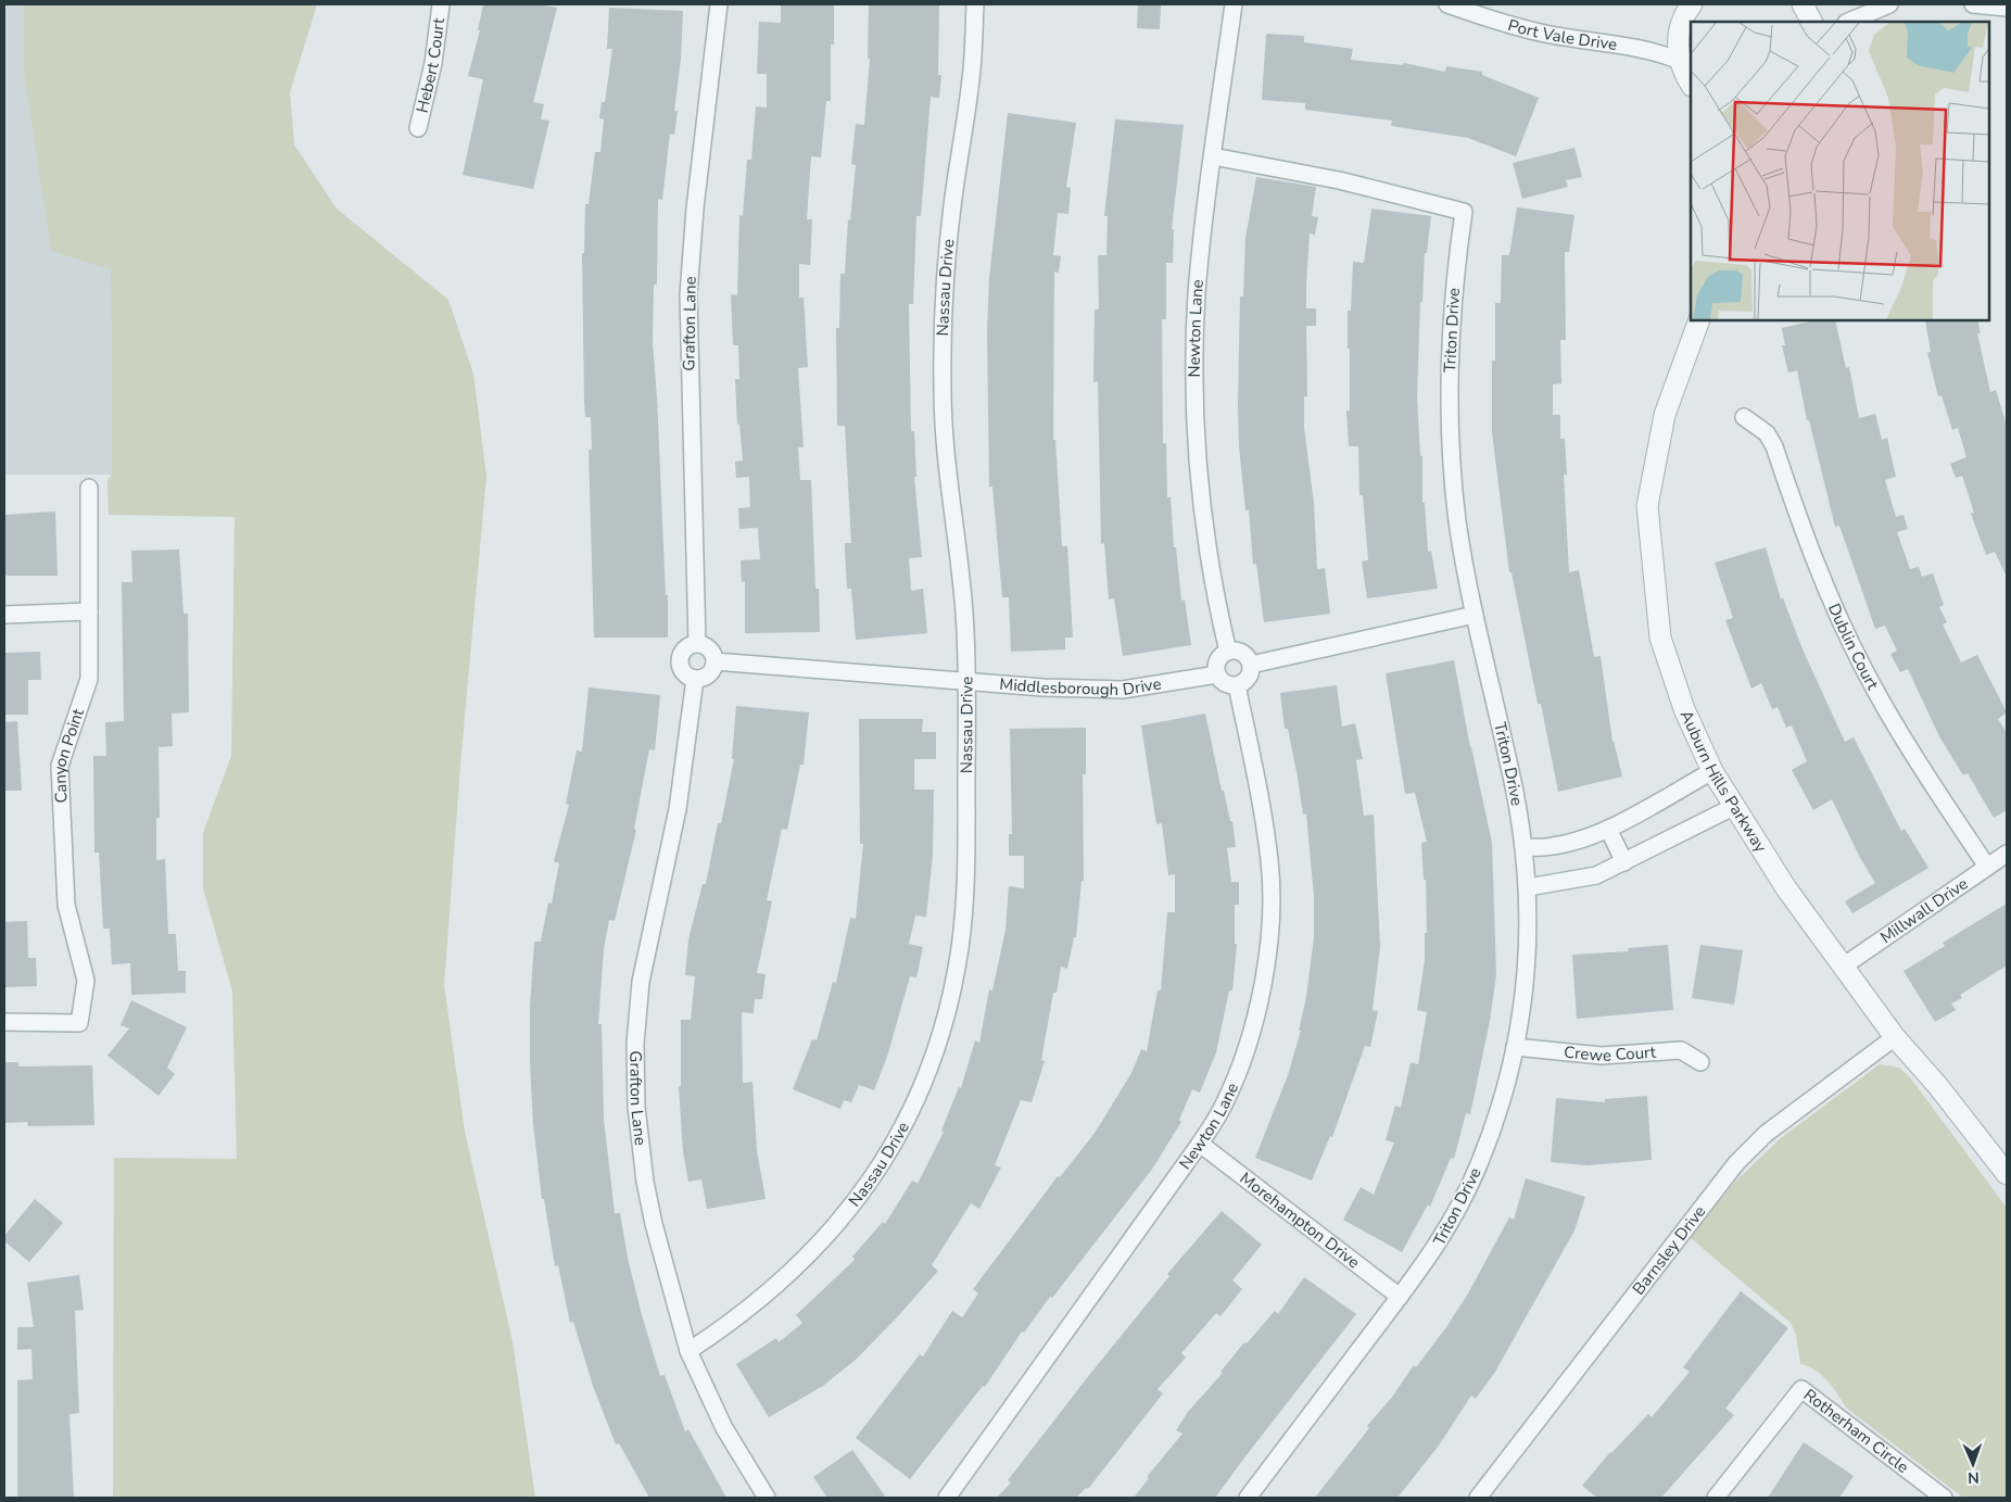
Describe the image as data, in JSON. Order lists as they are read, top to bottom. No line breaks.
{"streets":{"street":["Port Vale Drive","Hebert Court","Nassau Drive","Grafton Lane","Newton Lane","Triton Drive","Dublin Court","Middlesborough Drive","Canyon Point","Auburn Hills Parkway","Millwall Drive","Crewe Court","Morehampton Drive","Barnsley Drive","Rotherham Circle"]},"crossings":[["Nassau Drive","Grafton Lane"],["Nassau Drive","Middlesborough Drive"],["Grafton Lane","Middlesborough Drive"],["Newton Lane","Triton Drive"],["Newton Lane","Middlesborough Drive"],["Newton Lane","Morehampton Drive"],["Triton Drive","Crewe Court"],["Triton Drive","Morehampton Drive"],["Dublin Court","Millwall Drive"],["Auburn Hills Parkway","Millwall Drive"],["Auburn Hills Parkway","Barnsley Drive"]],"north":"bottom"}
